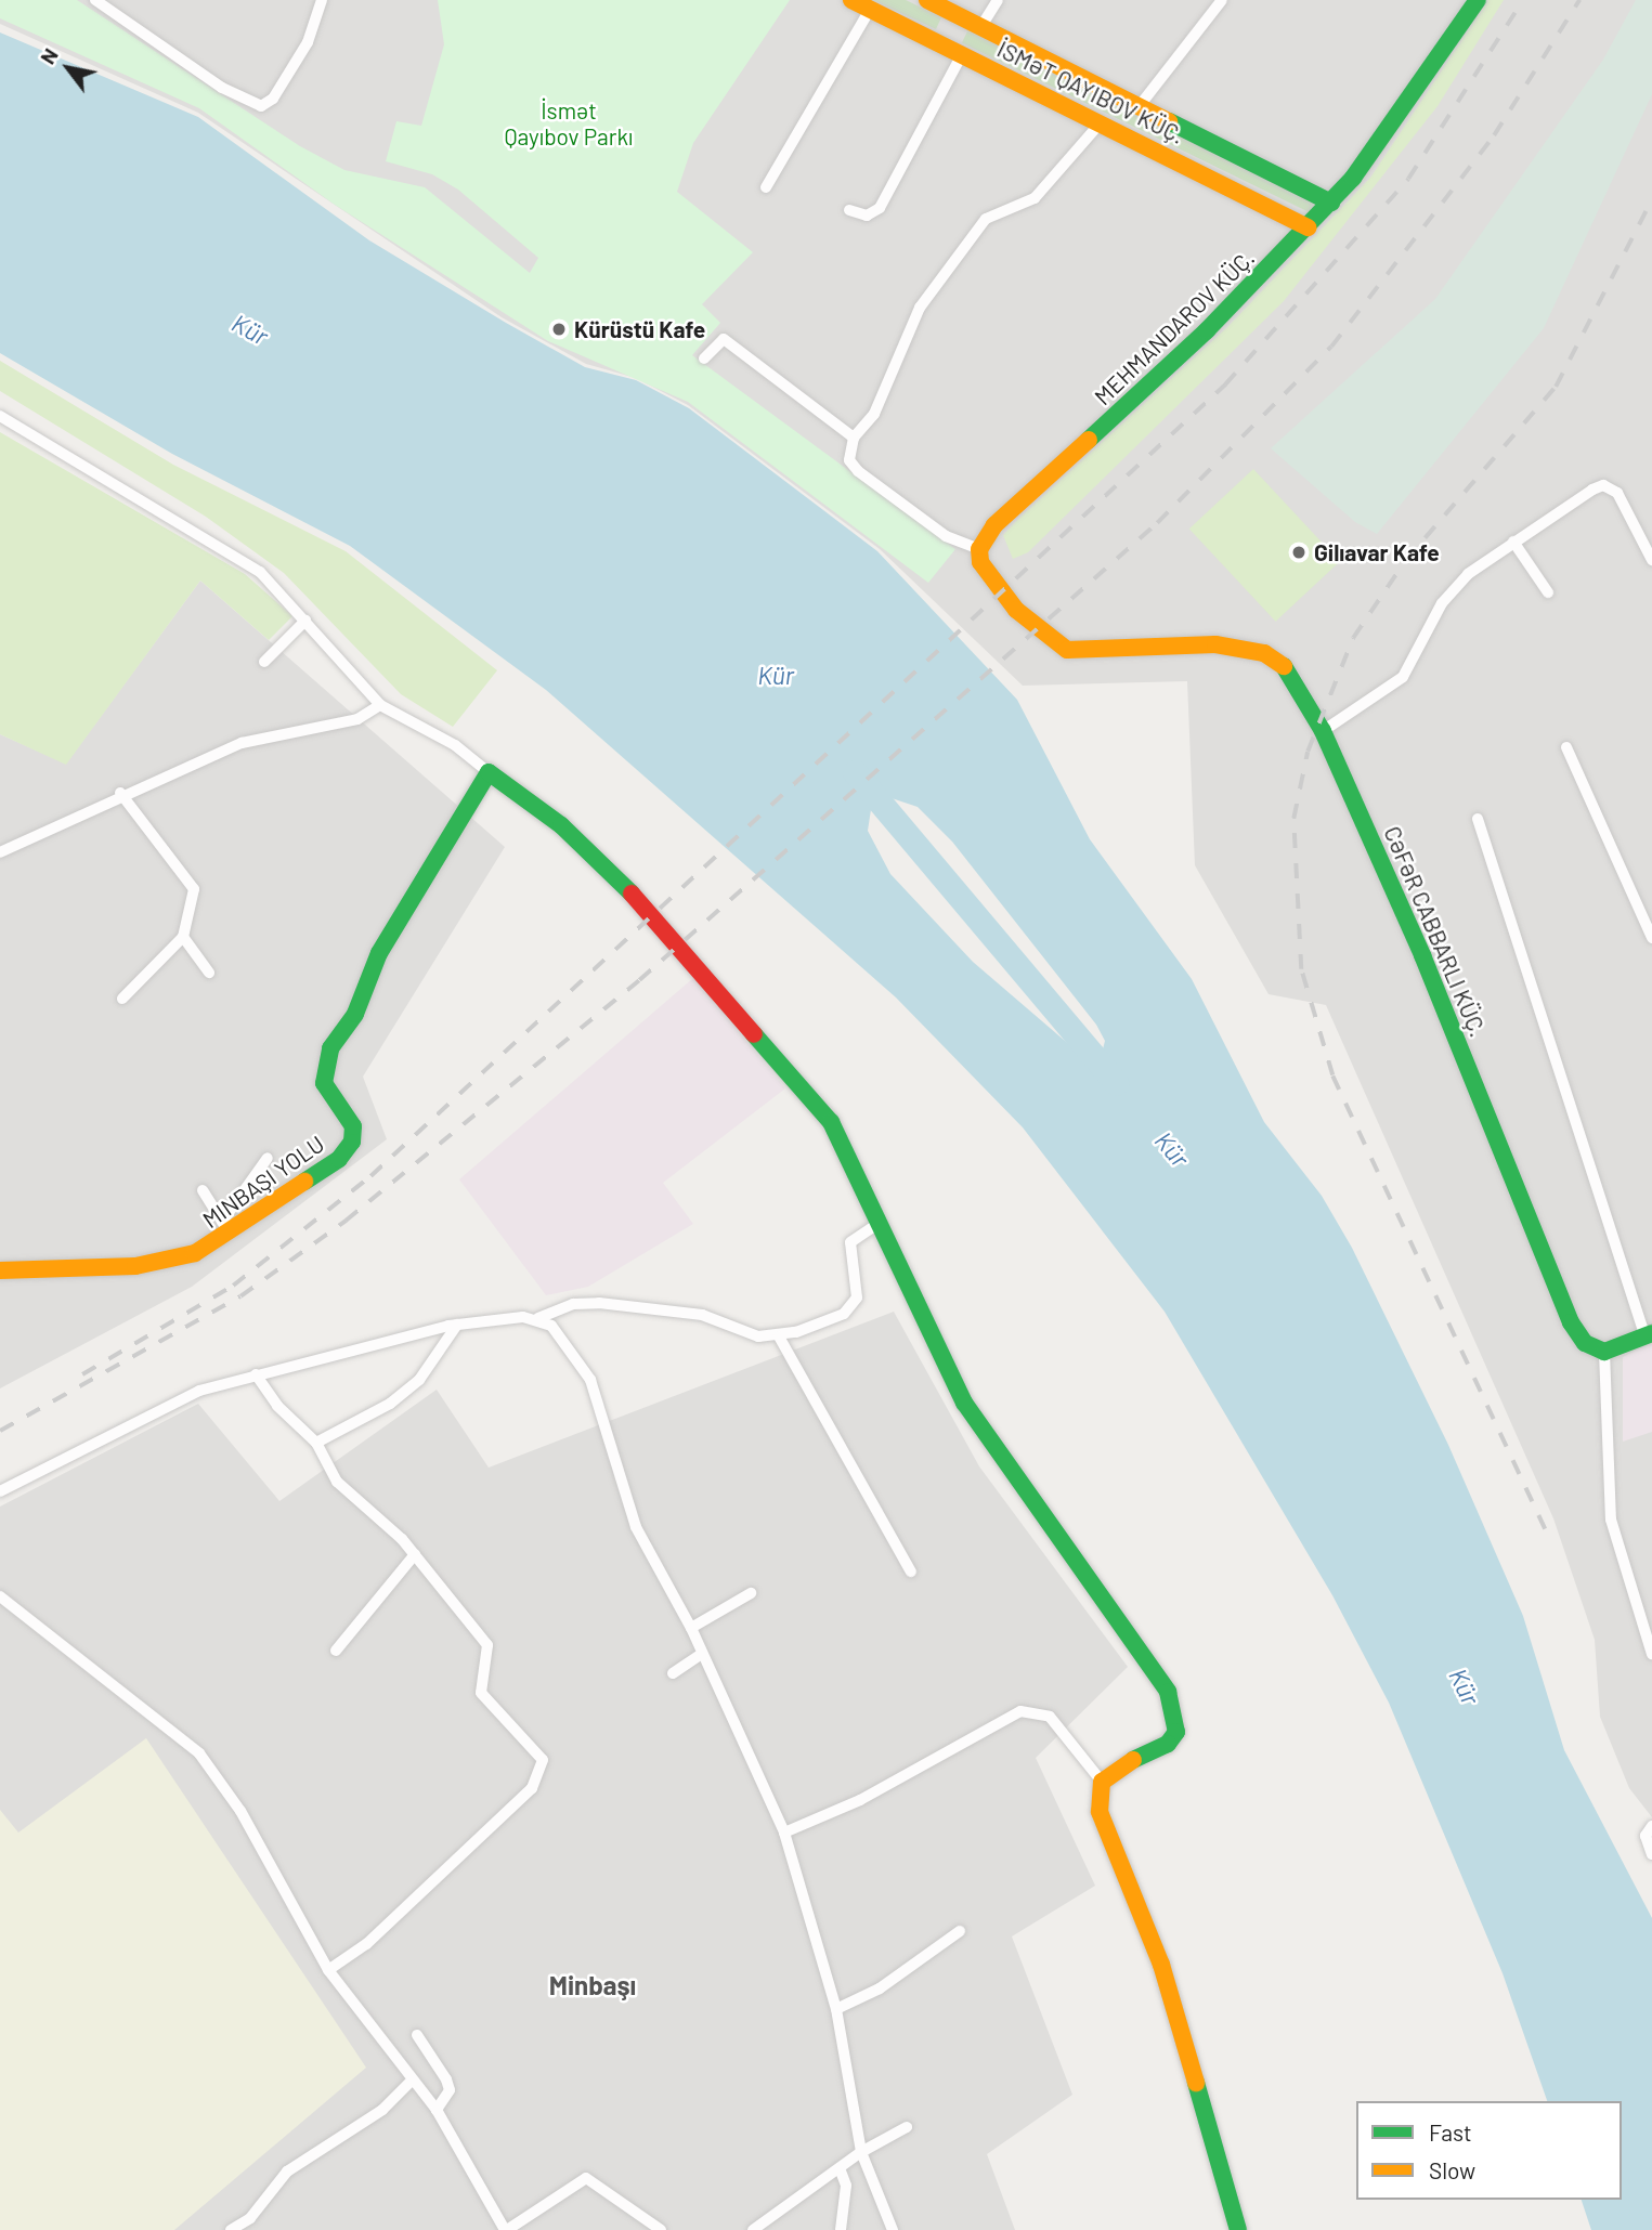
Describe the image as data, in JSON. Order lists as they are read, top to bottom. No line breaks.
{"streets":{"street":["MEHMANDAROV KÜÇ."]},"districts":["Minbaşı"],"water":["Kür"],"parks":["İsmət Qayıbov Parkı"],"places":["Kürüstü Kafe","Gilıavar Kafe"],"legend":["Fast","Slow"],"north":"top left"}
